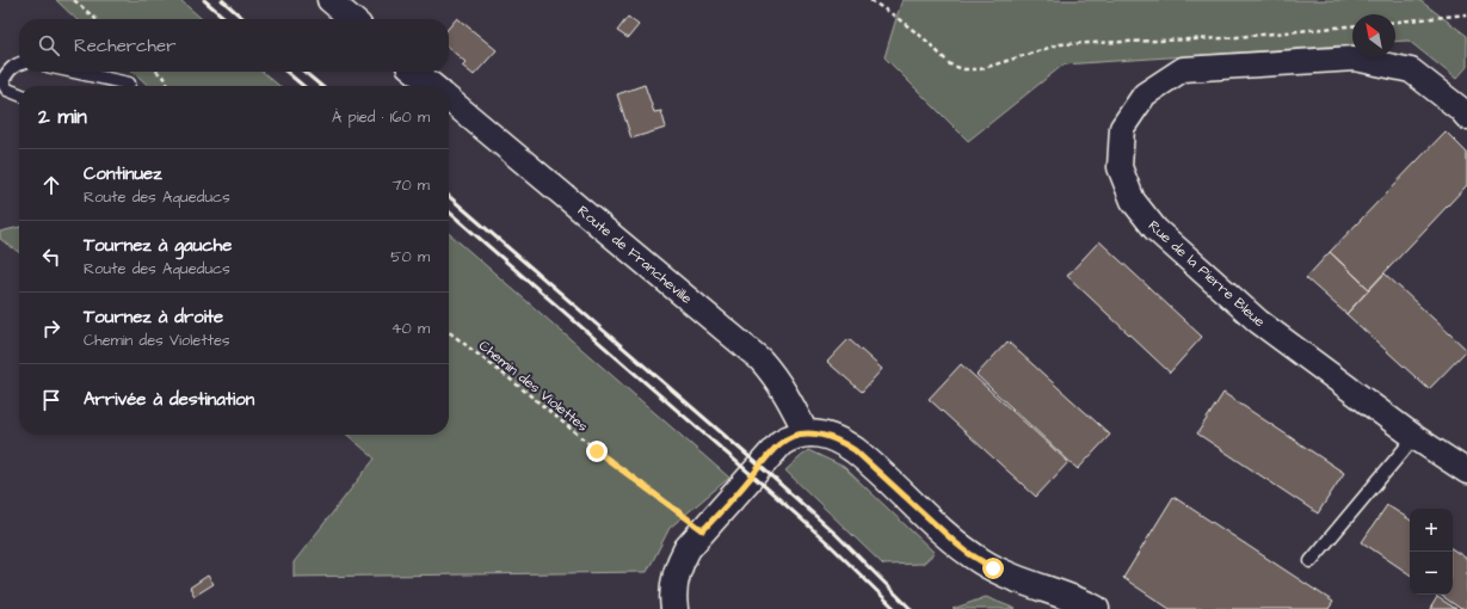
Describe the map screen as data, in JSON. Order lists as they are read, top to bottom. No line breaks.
{"streets":{"street":["Route de Francheville","Rue de la Pierre Bleue"],"path":["Chemin des Violettes"]},"north":"top left","page":{"search":"Rechercher","heading":["2 min","À pied · 160 m"],"list":[["Continuez","Route des Aqueducs","70 m"],["Tournez à gauche","Route des Aqueducs","50 m"],["Tournez à droite","Chemin des Violettes","40 m"],"Arrivée à destination"],"map_buttons":["+","−"]}}
